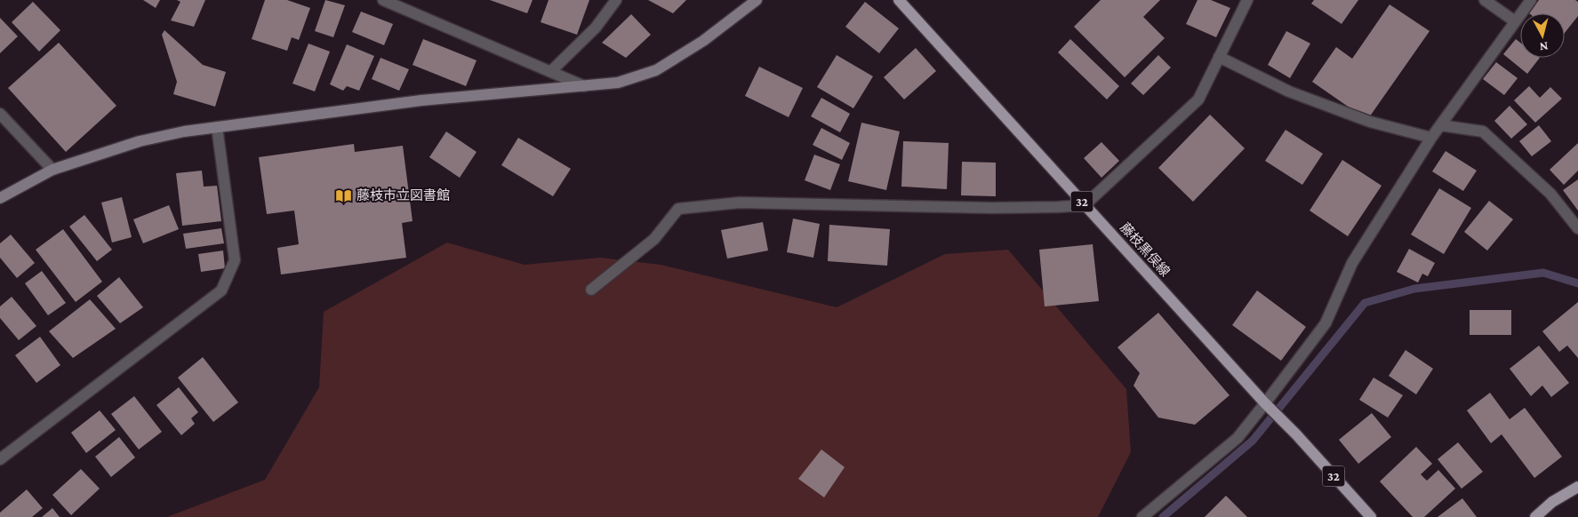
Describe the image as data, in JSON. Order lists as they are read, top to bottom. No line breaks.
{"streets":{"main road":["32","藤枝黒俣線"]},"places":{"library":["藤枝市立図書館"]},"north":"bottom"}
